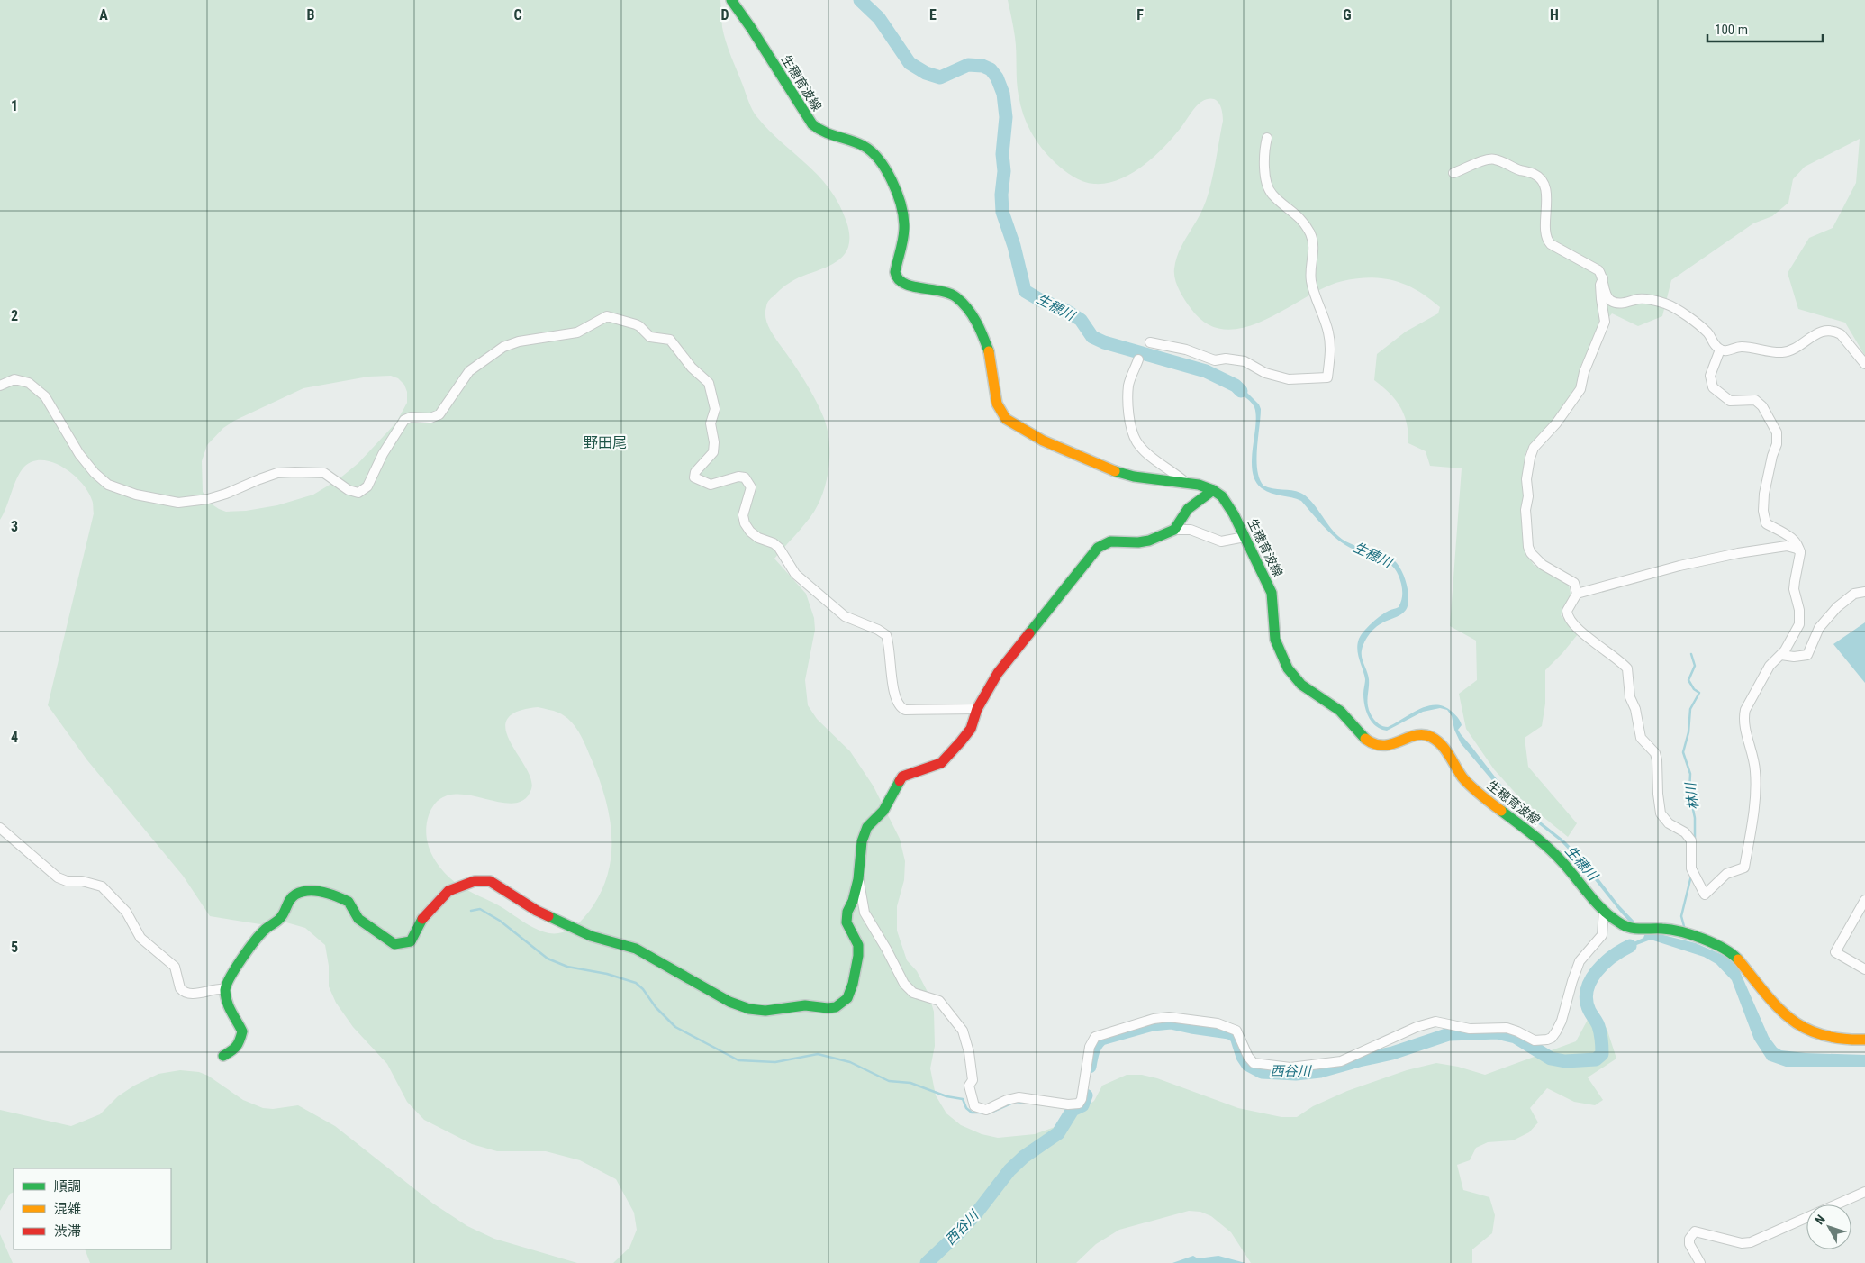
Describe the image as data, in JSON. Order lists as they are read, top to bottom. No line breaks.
{"streets":{"main road":["生穂育波線"]},"districts":["野田尾"],"water":["生穂川","林川","西谷川"],"legend":["順調","混雑","渋滞"],"scale_bar":"100 m","north":"top left","grid":{"columns":["A","B","C","D","E","F","G","H"],"rows":["1","2","3","4","5"]}}
